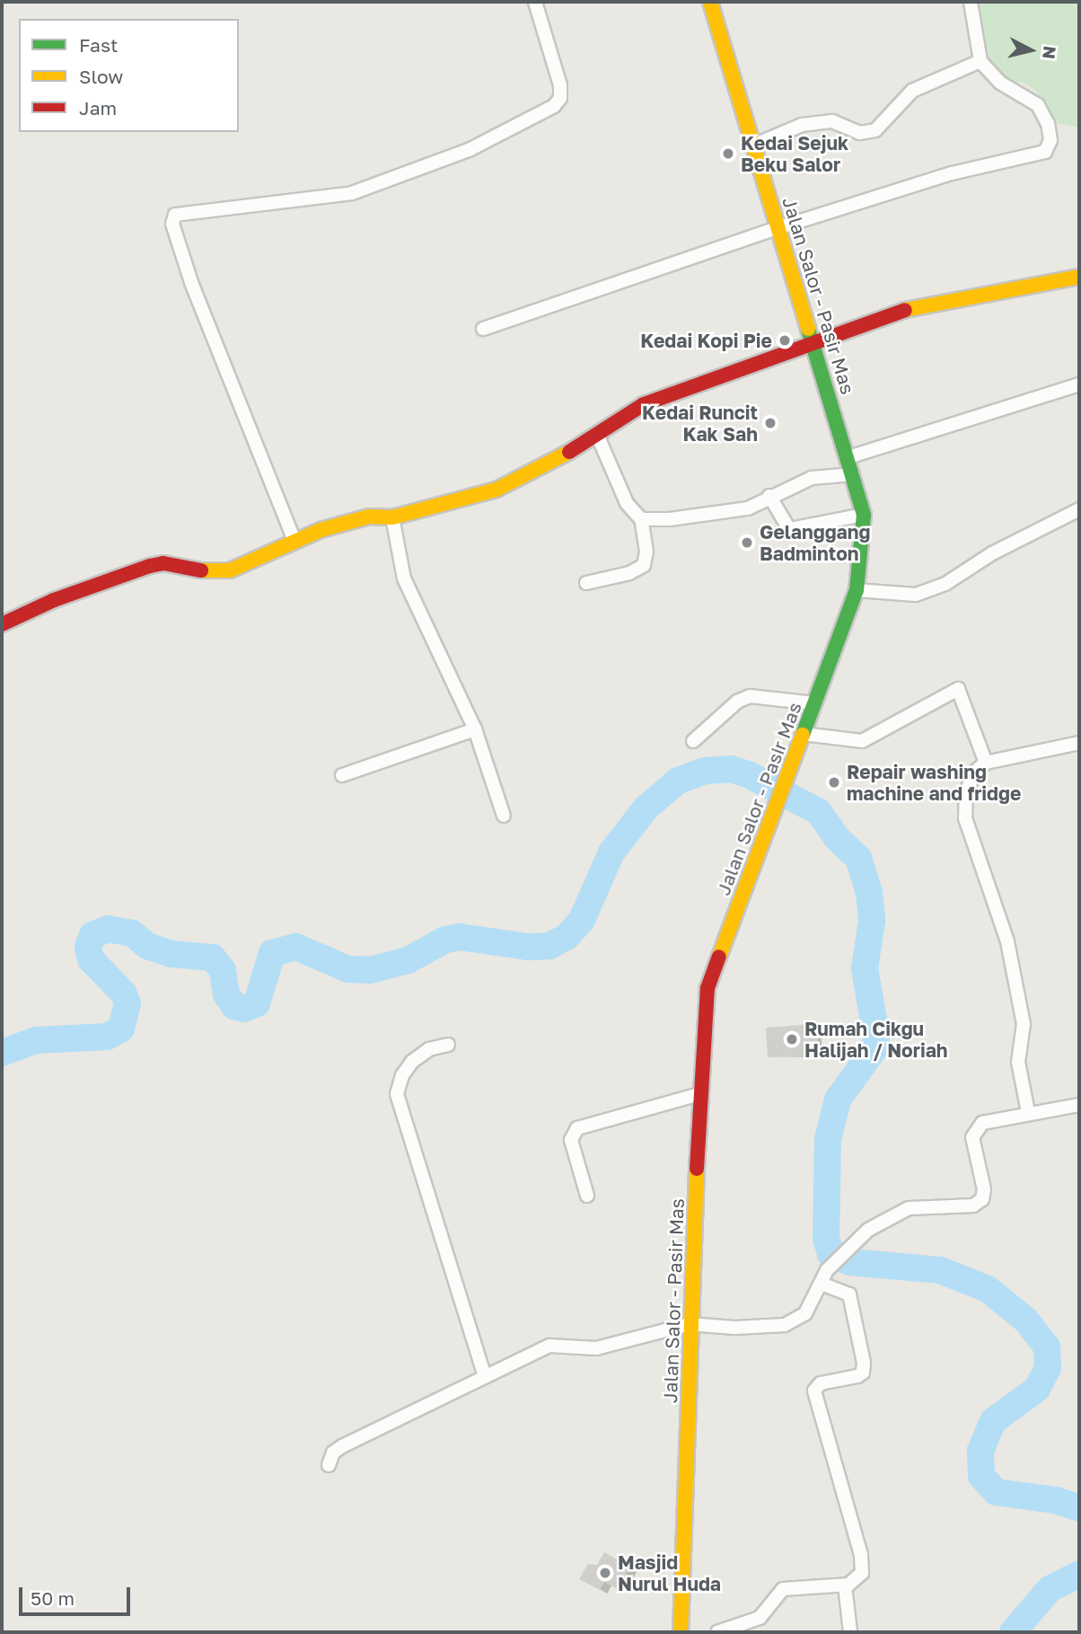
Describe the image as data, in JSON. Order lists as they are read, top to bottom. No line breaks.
{"streets":{"main road":["Jalan Salor - Pasir Mas"]},"places":["Kedai Sejuk Beku Salor","Kedai Kopi Pie","Kedai Runcit Kak Sah","Gelanggang Badminton","Repair washing machine and fridge","Rumah Cikgu Halijah / Noriah","Masjid Nurul Huda"],"legend":["Fast","Slow","Jam"],"scale_bar":"50 m","north":"right"}
